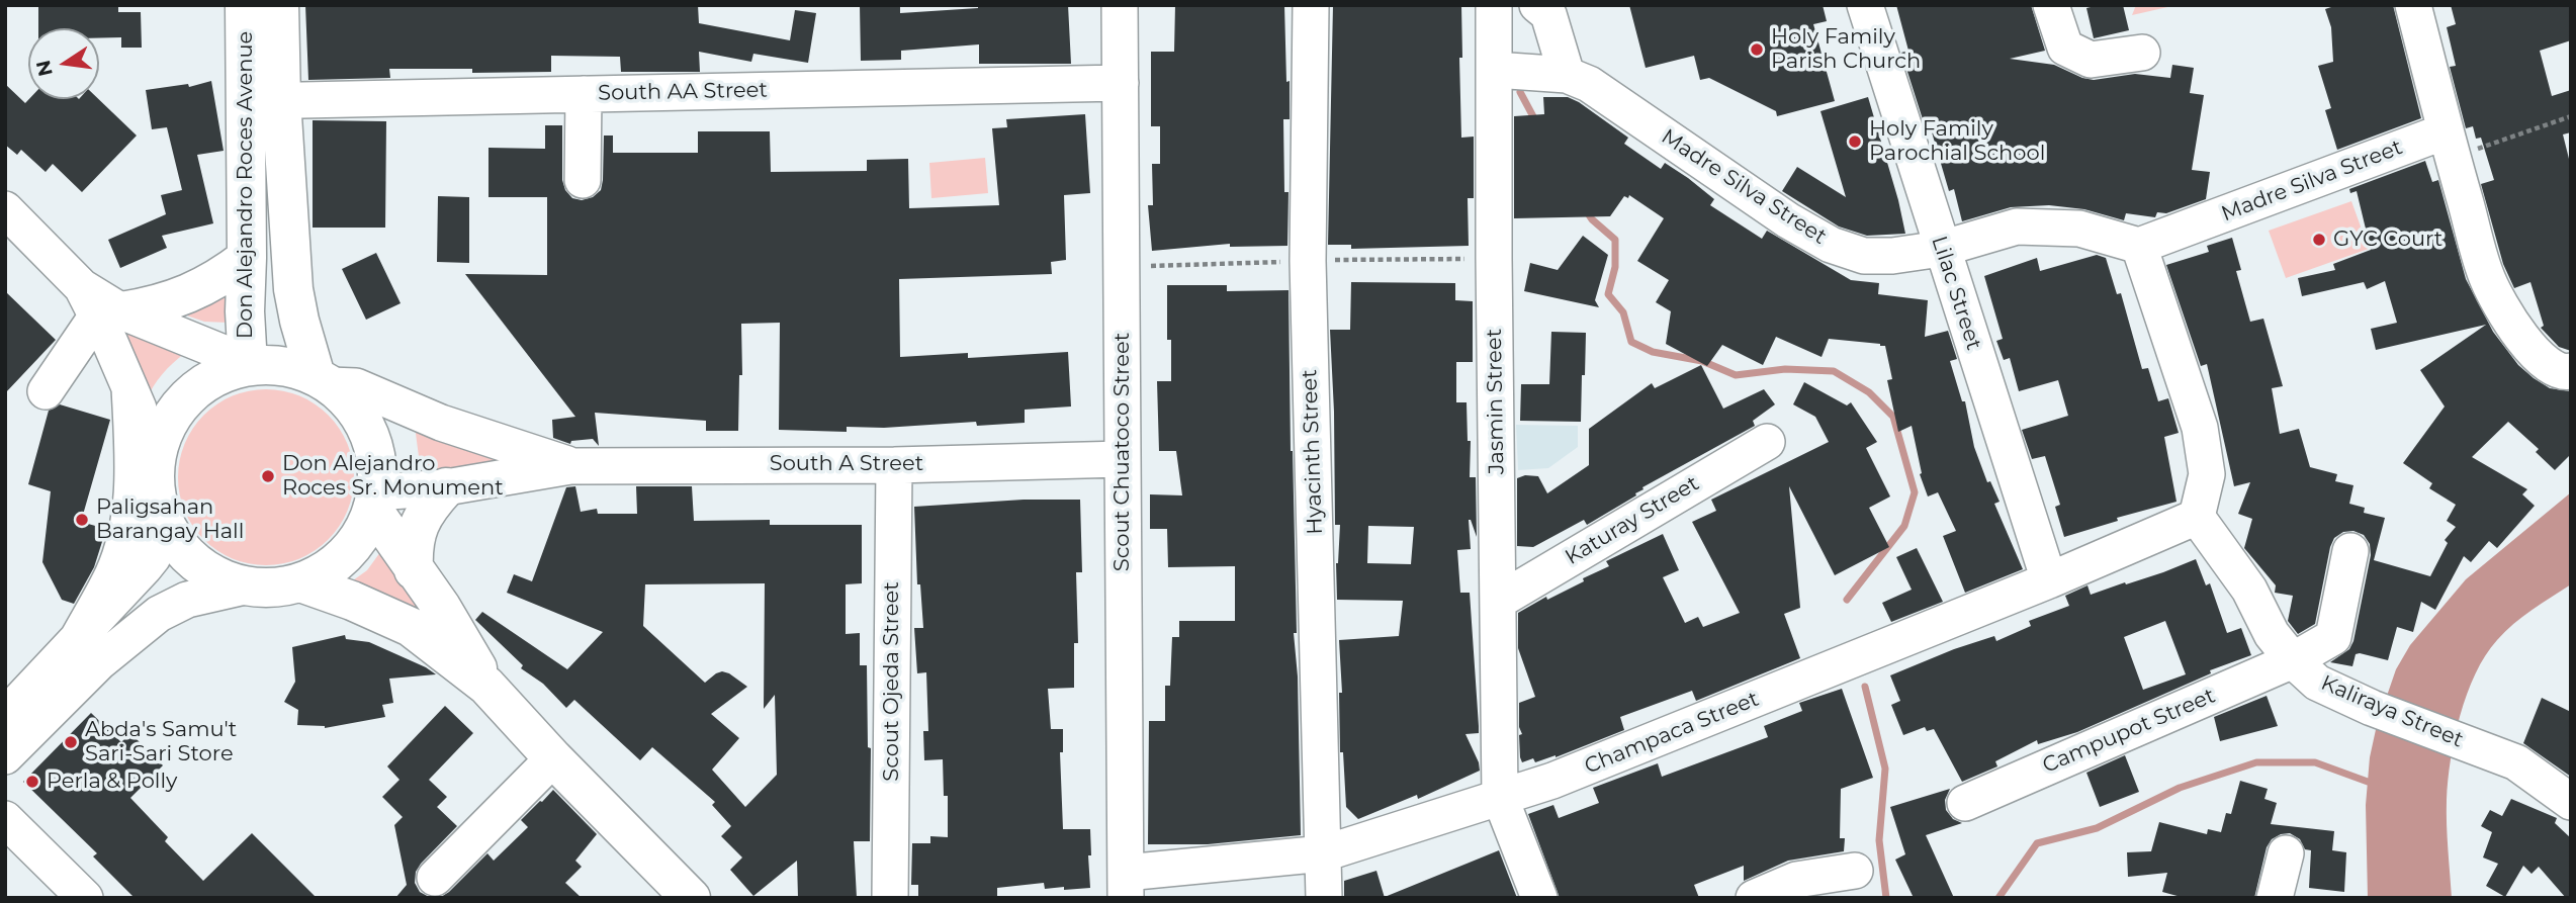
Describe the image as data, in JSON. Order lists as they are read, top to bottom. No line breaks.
{"streets":{"main road":["Don Alejandro Roces Avenue"],"street":["South AA Street","Madre Silva Street","Lilac Street","Jasmin Street","Scout Chuatoco Street","Hyacinth Street","South A Street","Katuray Street","Scout Ojeda Street","Kaliraya Street","Campupot Street","Champaca Street"]},"crossings":[["South AA Street","Don Alejandro Roces Avenue"],["South AA Street","Scout Chuatoco Street"],["Madre Silva Street","Lilac Street"],["Madre Silva Street","Jasmin Street"],["Don Alejandro Roces Avenue","South A Street"],["Lilac Street","Champaca Street"],["Jasmin Street","Katuray Street"],["Jasmin Street","Champaca Street"],["Scout Chuatoco Street","South A Street"],["Scout Chuatoco Street","Champaca Street"],["Hyacinth Street","Champaca Street"],["South A Street","Scout Ojeda Street"],["Kaliraya Street","Campupot Street"],["Kaliraya Street","Champaca Street"]],"places":["Holy Family Parish Church","Holy Family Parochial School","GYC Court","Don Alejandro Roces Sr. Monument","Paligsahan Barangay Hall","Abda's Samu't Sari-Sari Store","Perla & Polly"],"north":"left"}
